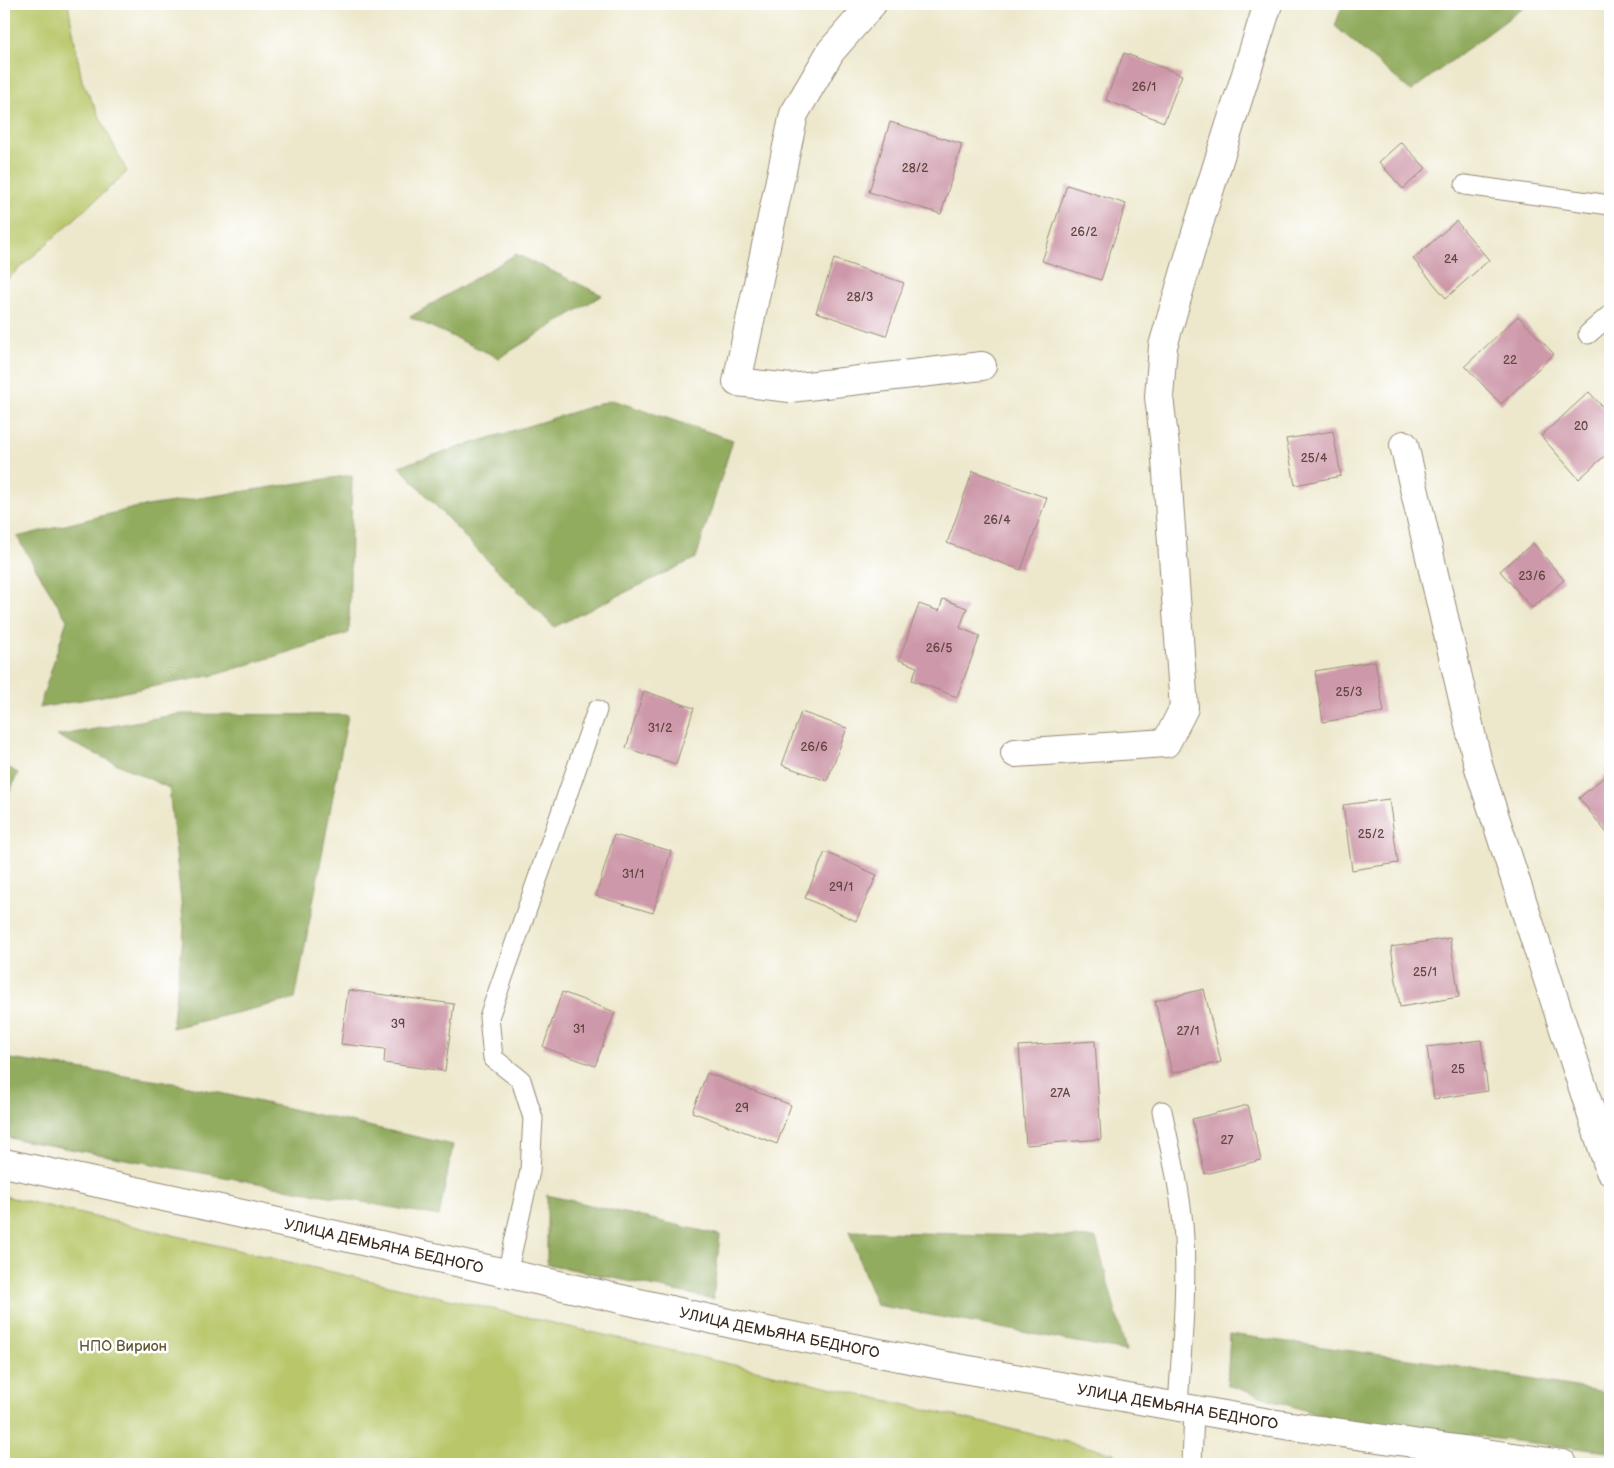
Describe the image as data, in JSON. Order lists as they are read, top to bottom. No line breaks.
{"streets":{"street":["УЛИЦА ДЕМЬЯНА БЕДНОГО"]},"parks":["НПО Вирион"],"house_numbers":["26/1","28/2","26/2","24","28/3","22","20","25/4","26/4","23/6","26/5","25/3","31/2","26/6","25/2","31/1","29/1","25/1","39","31","27/1","25","27А","29","27"]}
